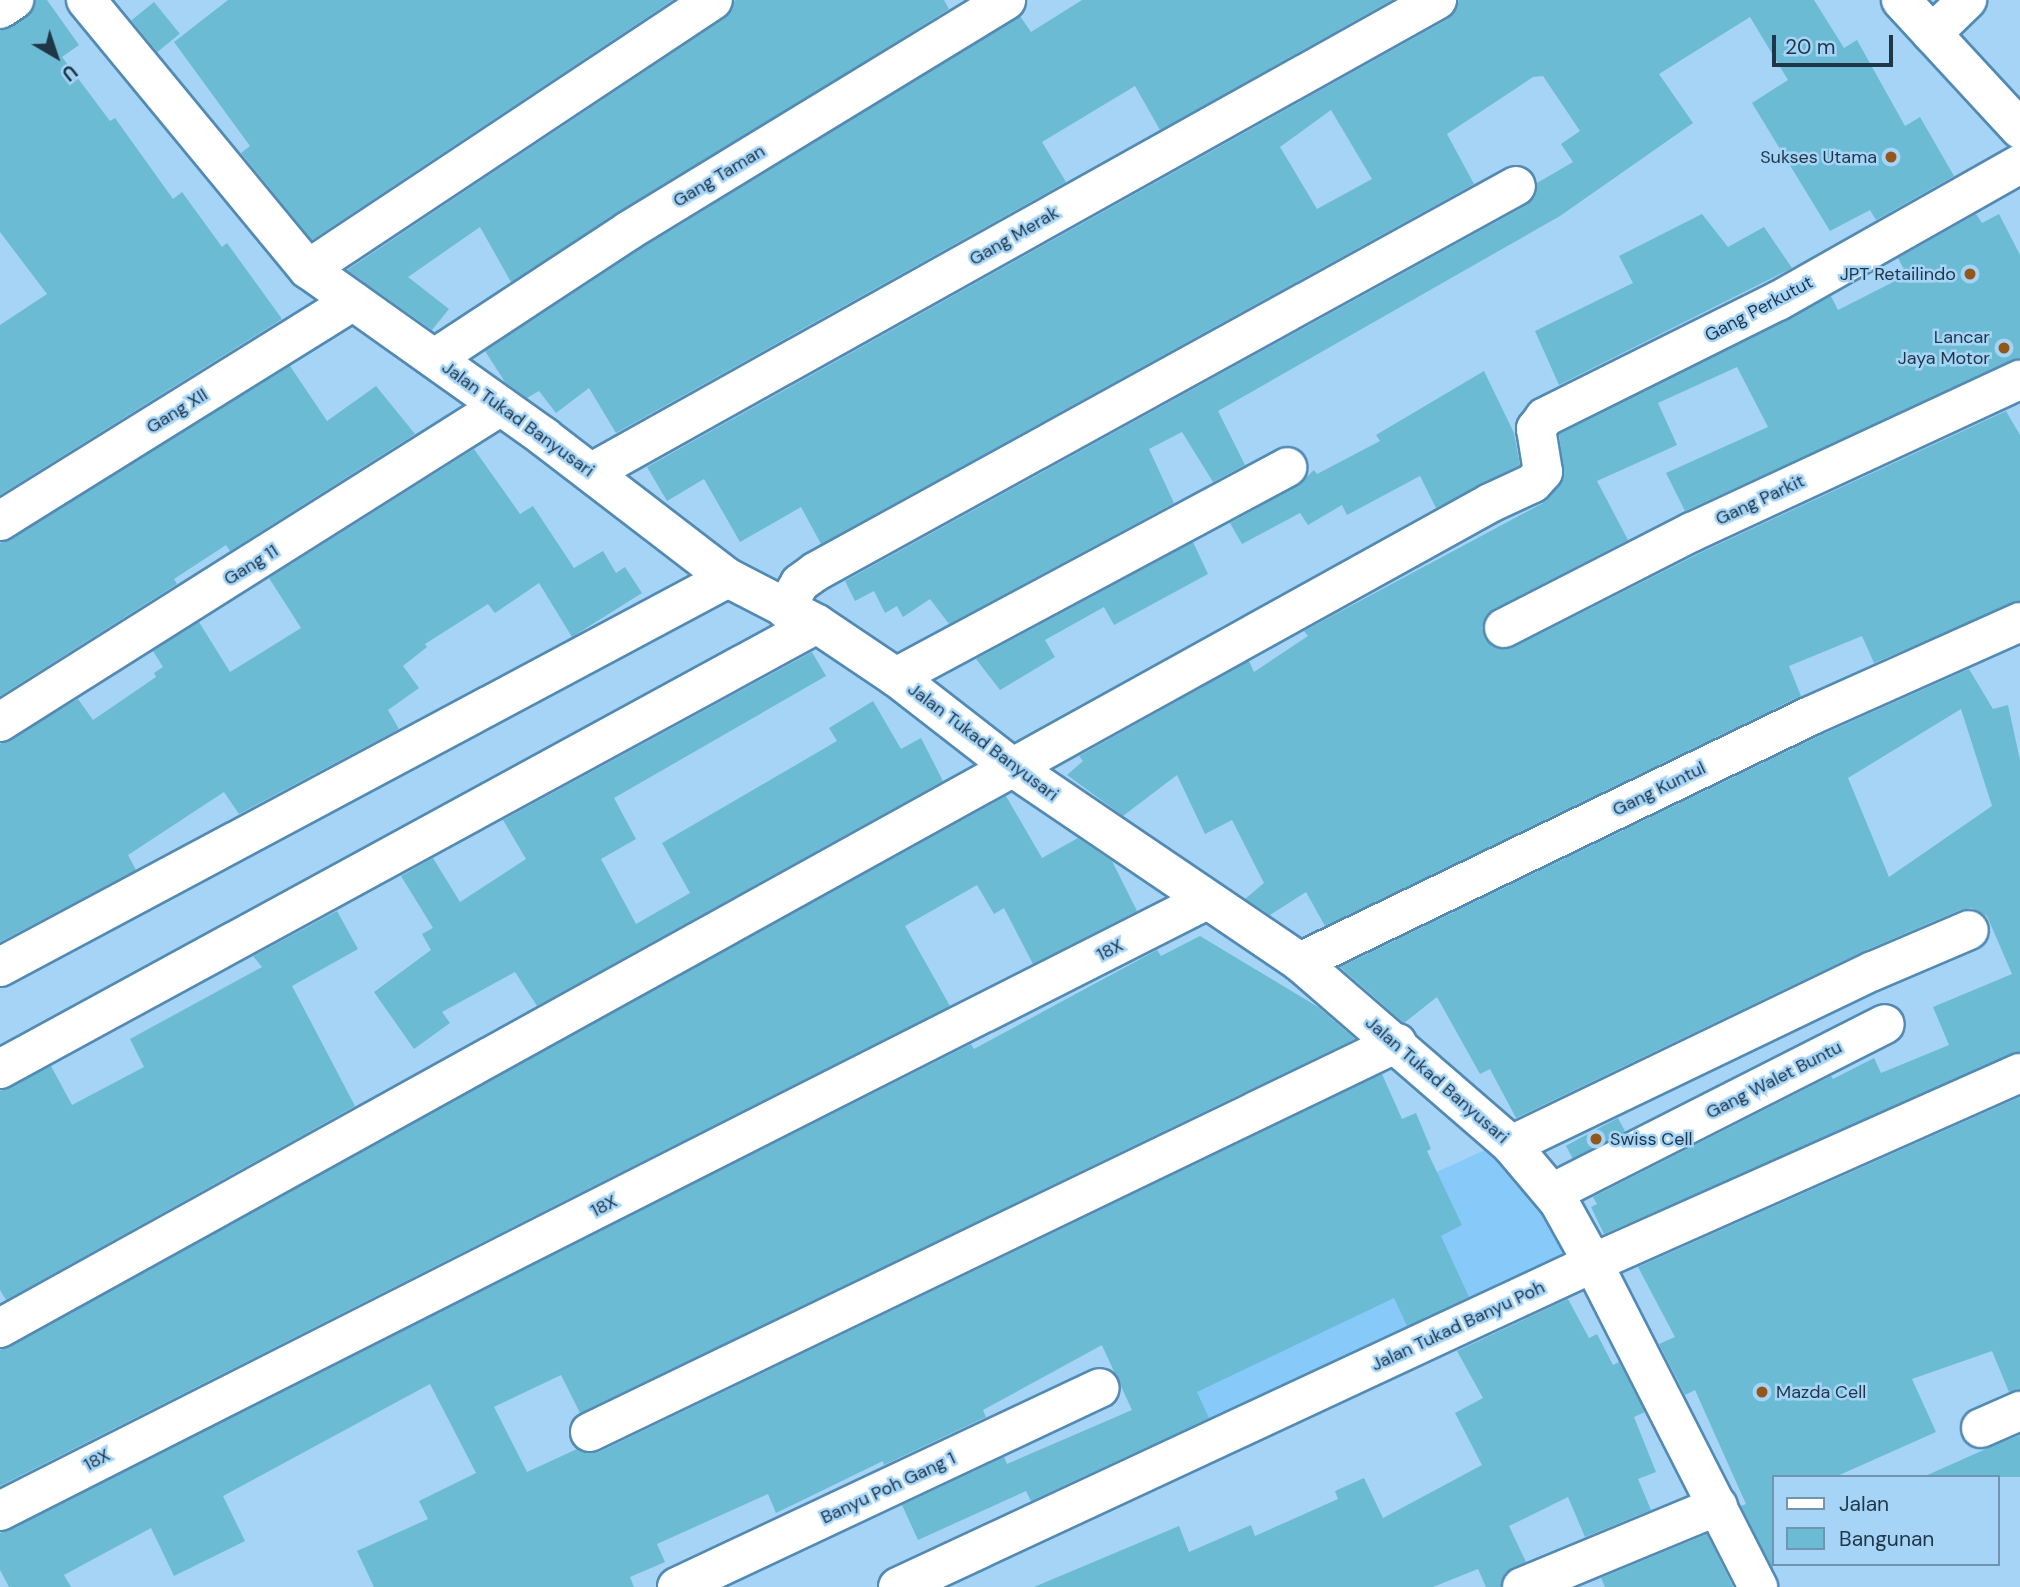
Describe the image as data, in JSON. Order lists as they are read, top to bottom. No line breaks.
{"streets":{"street":["Gang Taman","Gang Merak","Gang Perkutut","Gang XII","Jalan Tukad Banyusari","Gang Parkit","Gang 11","Gang Kuntul","18X","Gang Walet Buntu","Jalan Tukad Banyu Poh","Banyu Poh Gang 1"]},"crossings":[["Gang Taman","Jalan Tukad Banyusari"],["Gang Merak","Jalan Tukad Banyusari"],["Gang Perkutut","Jalan Tukad Banyusari"],["Gang XII","Jalan Tukad Banyusari"],["Jalan Tukad Banyusari","Gang 11"],["Jalan Tukad Banyusari","Gang Kuntul"],["Jalan Tukad Banyusari","18X"],["Jalan Tukad Banyusari","Gang Walet Buntu"],["Jalan Tukad Banyusari","Jalan Tukad Banyu Poh"]],"places":["Sukses Utama","JPT Retailindo","Lancar Jaya Motor","Swiss Cell","Mazda Cell"],"legend":["Jalan","Bangunan"],"scale_bar":"20 m","north":"bottom right"}
